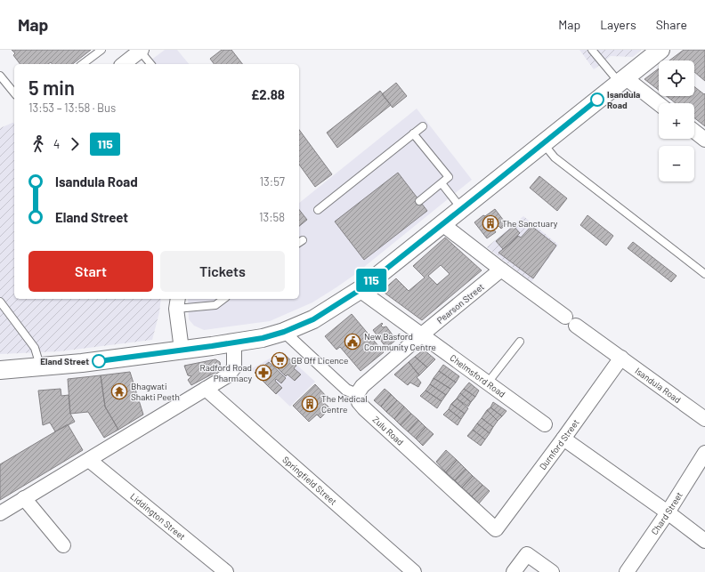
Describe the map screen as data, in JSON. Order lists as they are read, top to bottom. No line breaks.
{"streets":{"street":["Pearson Street","Chelmsford Road","Isandula Road","Zulu Road","Durnford Street","Springfield Street","Chard Street","Liddington Street"]},"crossings":[["Pearson Street","Chelmsford Road"],["Pearson Street","Isandula Road"],["Pearson Street","Zulu Road"],["Isandula Road","Durnford Street"],["Zulu Road","Durnford Street"]],"places":{"other":["Isandula Road","Eland Street"],"building":["The Sanctuary","The Medical Centre"],"public building":["New Basford Community Centre"],"supermarket":["GB Off Licence"],"pharmacy":["Radford Road Pharmacy"],"temple":["Bhagwati Shakti Peeth"]},"lines":["bus line 115"],"page":{"header":"Map","nav":["Map","Layers","Share"],"on_map":"115","map_buttons":["+","−"],"heading":["5 min","13:53 – 13:58 · Bus","£2.88"],"legs":["4","115"],"list":[{"name":"Isandula Road","value":"13:57"},{"name":"Eland Street","value":"13:58"}],"buttons":["Start","Tickets"]}}
